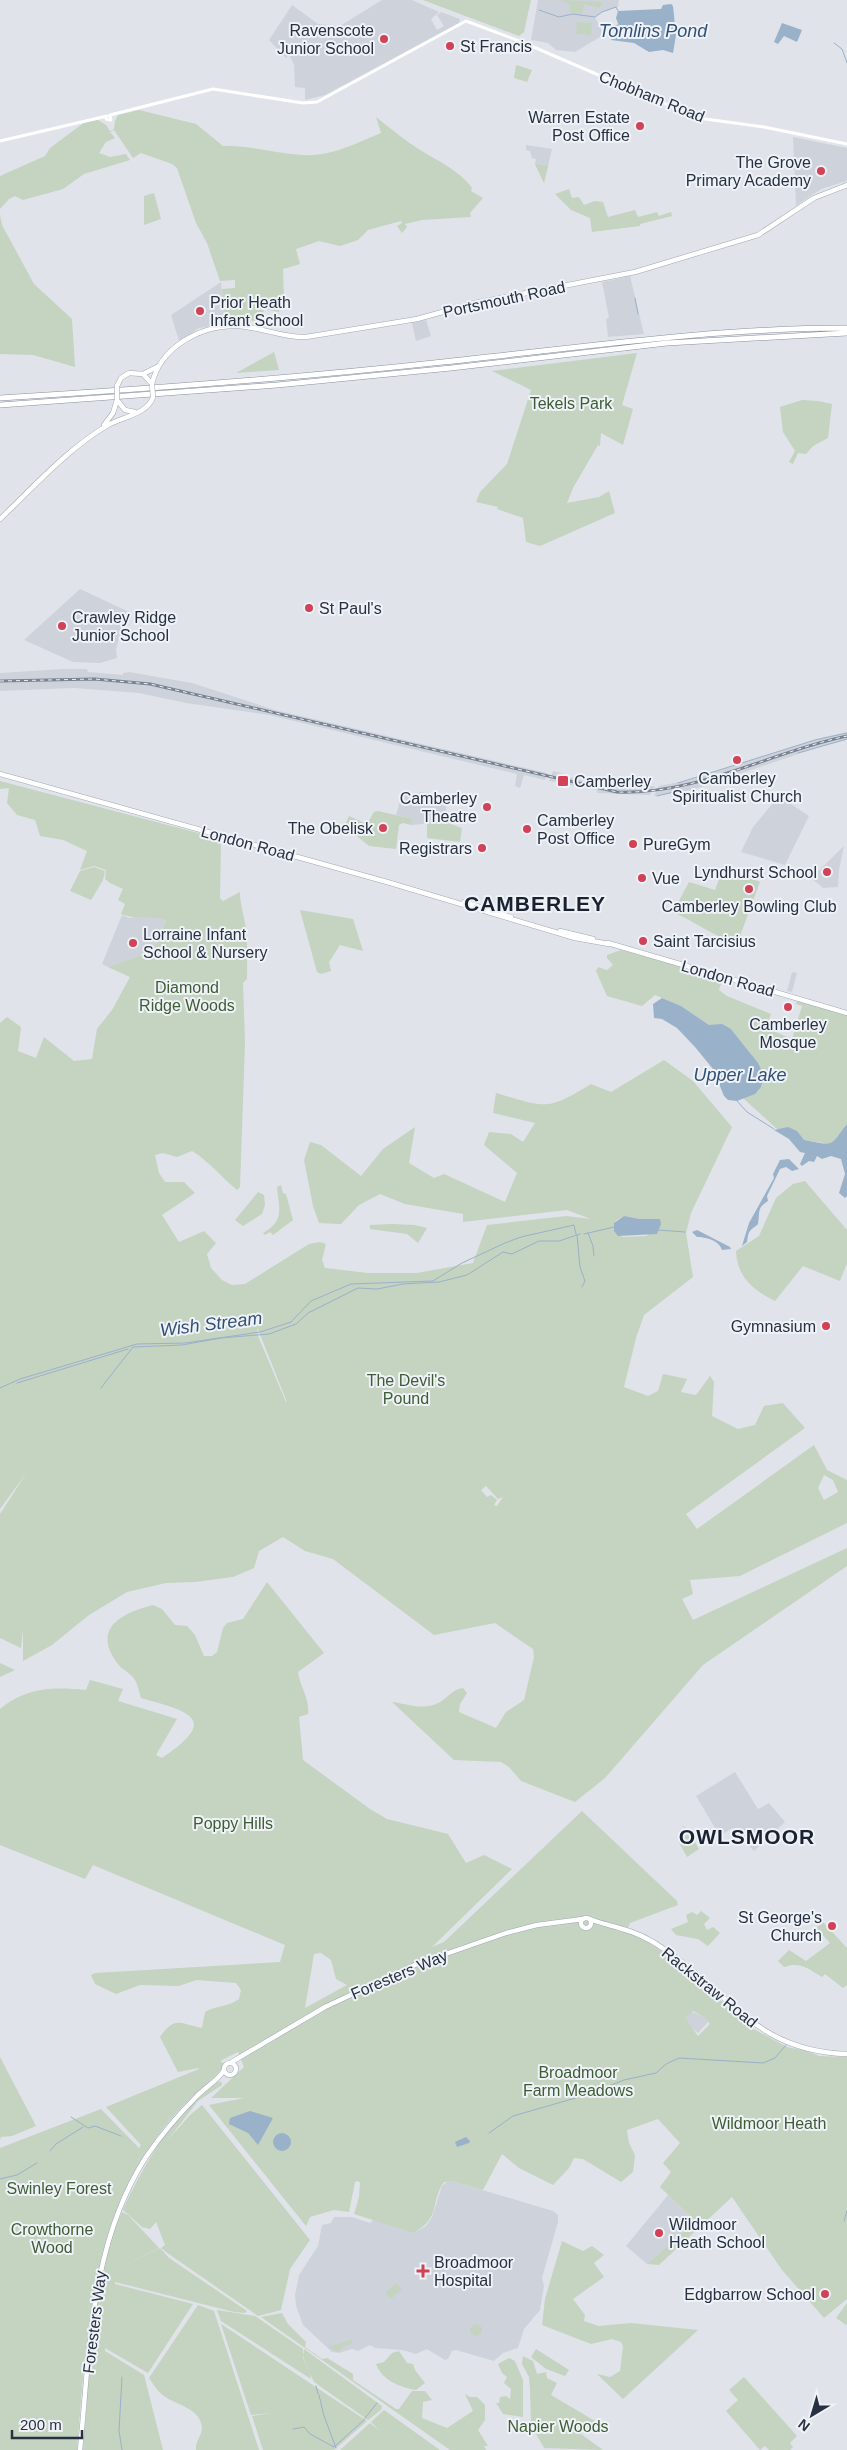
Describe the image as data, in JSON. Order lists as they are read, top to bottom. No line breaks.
{"streets":{"main road":["Chobham Road","Portsmouth Road","London Road","Foresters Way","Rackstraw Road"]},"crossings":[["Foresters Way","Rackstraw Road"]],"districts":["CAMBERLEY","OWLSMOOR"],"water":["Tomlins Pond","Upper Lake","Wish Stream"],"parks":["Tekels Park","Diamond Ridge Woods","The Devil's Pound","Poppy Hills","Broadmoor Farm Meadows","Wildmoor Heath","Swinley Forest","Crowthorne Wood","Napier Woods"],"places":{"other":["Ravenscote Junior School","St Francis","Warren Estate Post Office","The Grove Primary Academy","Prior Heath Infant School","St Paul's","Crawley Ridge Junior School","Camberley Spiritualist Church","Camberley Theatre","The Obelisk","Camberley Post Office","PureGym","Registrars","Lyndhurst School","Vue","Camberley Bowling Club","Saint Tarcisius","Lorraine Infant School & Nursery","Camberley Mosque","Gymnasium","St George's Church","Wildmoor Heath School","Edgbarrow School"],"transit":["Camberley"],"health":["Broadmoor Hospital"]},"scale_bar":"200 m","north":"bottom left"}
